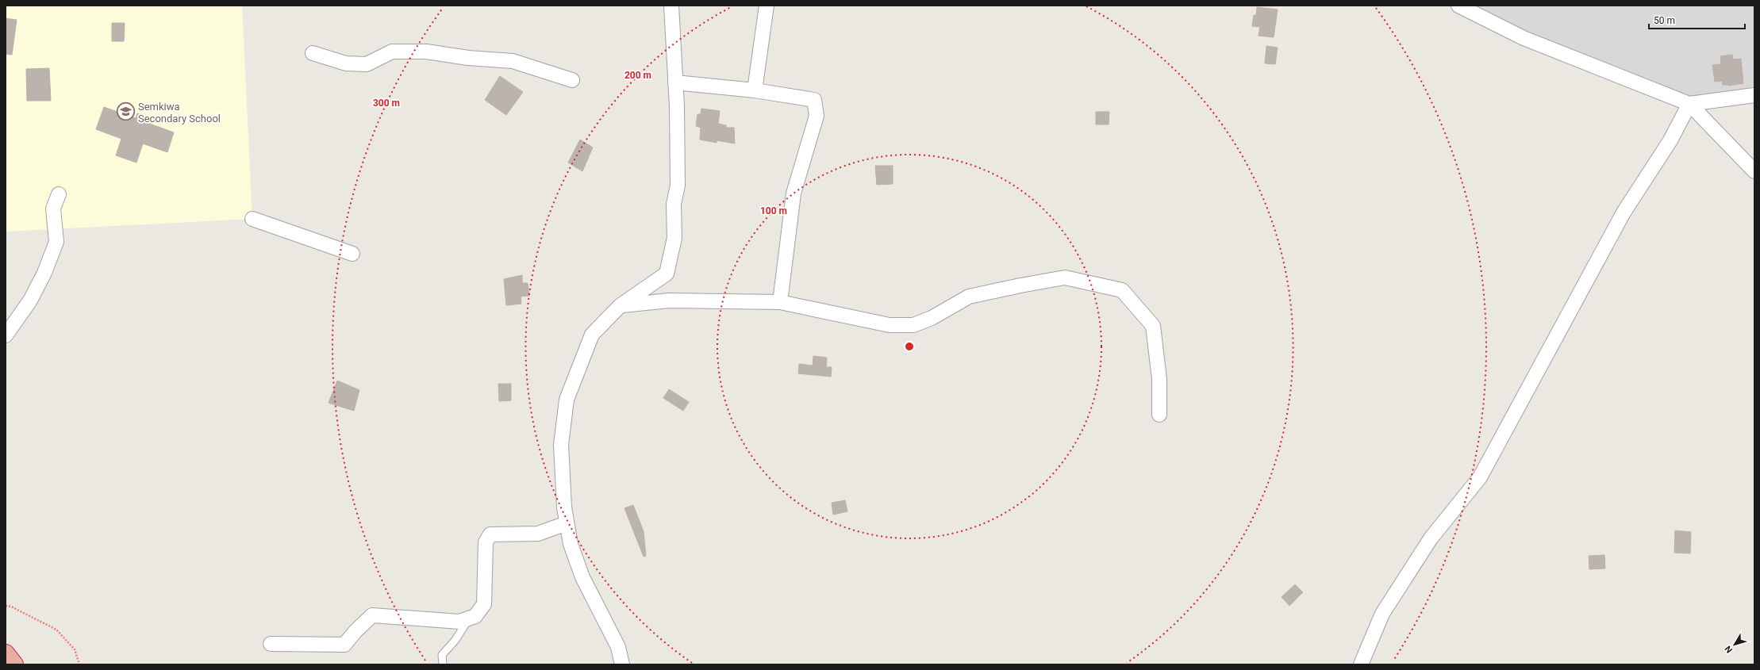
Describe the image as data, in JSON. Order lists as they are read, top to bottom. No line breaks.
{"places":{"school or university":["Semkiwa Secondary School"]},"scale_bar":"50 m","north":"bottom left","rings":["200 m","300 m","100 m"]}
